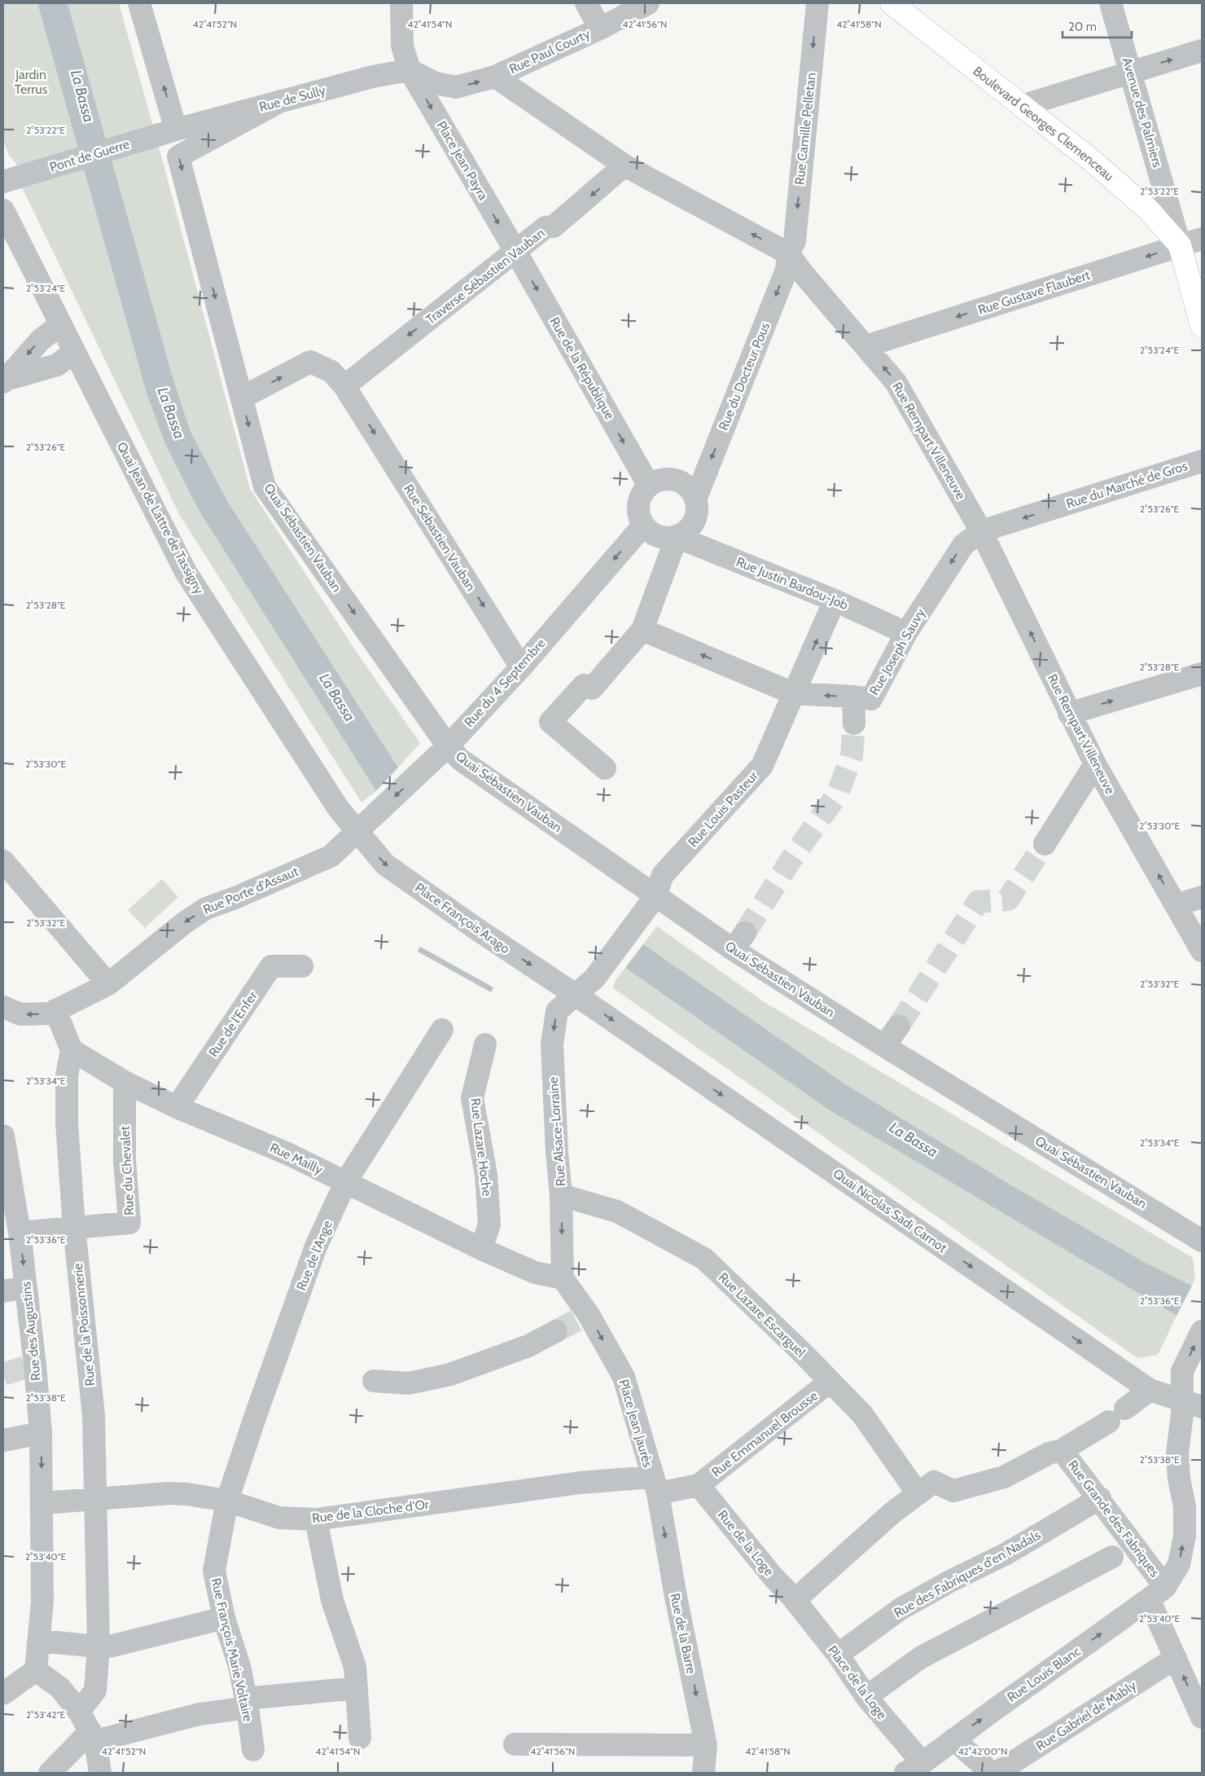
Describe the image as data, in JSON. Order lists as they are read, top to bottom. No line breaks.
{"streets":{"main road":["Boulevard Georges Clemenceau"],"street":["Rue Paul Courty","Rue de Sully","Avenue des Palmiers","Rue Camille Pelletan","Pont de Guerre","Place Jean Payra","Traverse Sébastien Vauban","Rue Gustave Flaubert","Rue de la République","Rue du Docteur Pous","Rue Rempart Villeneuve","Rue du Marché de Gros","Quai Jean de Lattre de Tassigny","Quai Sébastien Vauban","Rue Sébastien Vauban","Rue Justin Bardou-Job","Rue Joseph Sauvy","Rue du 4 Septembre","Rue Louis Pasteur","Rue Porte d'Assaut","Place François Arago","Rue de l'Enfer","Rue Alsace-Lorraine","Rue Lazare Hoche","Rue Mailly","Rue du Chevalet","Quai Nicolas Sadi Carnot","Rue de l'Ange","Rue Lazare Escarguel","Rue de la Poissonnerie","Rue des Augustins","Place Jean Jaurès","Rue Emmanuel Brousse","Rue de la Cloche d'Or","Rue Grande des Fabriques","Rue de la Loge","Rue des Fabriques d'en Nadals","Rue de la Barre","Rue François Marie Voltaire","Rue Louis Blanc","Place de la Loge","Rue Gabriel de Mably"]},"crossings":[["Rue Paul Courty","Rue Rempart Villeneuve"],["Rue de Sully","Pont de Guerre"],["Rue de Sully","Place Jean Payra"],["Rue de Sully","Quai Sébastien Vauban"],["Avenue des Palmiers","Boulevard Georges Clemenceau"],["Avenue des Palmiers","Rue Gustave Flaubert"],["Boulevard Georges Clemenceau","Rue Gustave Flaubert"],["Rue Camille Pelletan","Rue du Docteur Pous"],["Rue Camille Pelletan","Rue Rempart Villeneuve"],["Place Jean Payra","Traverse Sébastien Vauban"],["Place Jean Payra","Rue de la République"],["Traverse Sébastien Vauban","Rue de la République"],["Traverse Sébastien Vauban","Rue Rempart Villeneuve"],["Traverse Sébastien Vauban","Rue Sébastien Vauban"],["Rue Gustave Flaubert","Rue Rempart Villeneuve"],["Rue de la République","Rue du Docteur Pous"],["Rue de la République","Rue Justin Bardou-Job"],["Rue de la République","Rue du 4 Septembre"],["Rue du Docteur Pous","Rue Rempart Villeneuve"],["Rue du Docteur Pous","Rue Justin Bardou-Job"],["Rue du Docteur Pous","Rue du 4 Septembre"],["Rue Rempart Villeneuve","Rue du Marché de Gros"],["Rue Rempart Villeneuve","Rue Joseph Sauvy"],["Rue du Marché de Gros","Rue Joseph Sauvy"],["Quai Jean de Lattre de Tassigny","Rue du 4 Septembre"],["Quai Jean de Lattre de Tassigny","Rue Porte d'Assaut"],["Quai Jean de Lattre de Tassigny","Place François Arago"],["Quai Sébastien Vauban","Rue Sébastien Vauban"],["Quai Sébastien Vauban","Rue du 4 Septembre"],["Quai Sébastien Vauban","Rue Louis Pasteur"],["Rue Sébastien Vauban","Rue du 4 Septembre"],["Rue Justin Bardou-Job","Rue Joseph Sauvy"],["Rue Justin Bardou-Job","Rue du 4 Septembre"],["Rue Justin Bardou-Job","Rue Louis Pasteur"],["Rue Joseph Sauvy","Rue Louis Pasteur"],["Rue du 4 Septembre","Rue Porte d'Assaut"],["Rue du 4 Septembre","Place François Arago"],["Rue Louis Pasteur","Place François Arago"],["Rue Louis Pasteur","Rue Alsace-Lorraine"],["Rue Louis Pasteur","Quai Nicolas Sadi Carnot"],["Rue Porte d'Assaut","Place François Arago"],["Place François Arago","Rue Alsace-Lorraine"],["Place François Arago","Quai Nicolas Sadi Carnot"],["Rue de l'Enfer","Rue Mailly"],["Rue Alsace-Lorraine","Rue Mailly"],["Rue Alsace-Lorraine","Quai Nicolas Sadi Carnot"],["Rue Alsace-Lorraine","Rue Lazare Escarguel"],["Rue Alsace-Lorraine","Place Jean Jaurès"],["Rue Lazare Hoche","Rue Mailly"],["Rue Mailly","Rue du Chevalet"],["Rue Mailly","Rue de l'Ange"],["Rue Mailly","Rue de la Poissonnerie"],["Rue Mailly","Place Jean Jaurès"],["Rue du Chevalet","Rue de la Poissonnerie"],["Rue du Chevalet","Rue des Augustins"],["Rue de l'Ange","Rue de la Cloche d'Or"],["Rue de l'Ange","Rue François Marie Voltaire"],["Rue Lazare Escarguel","Rue Emmanuel Brousse"],["Rue de la Poissonnerie","Rue de la Cloche d'Or"],["Rue des Augustins","Rue de la Cloche d'Or"],["Place Jean Jaurès","Rue de la Cloche d'Or"],["Place Jean Jaurès","Rue de la Barre"],["Rue Emmanuel Brousse","Rue de la Loge"],["Rue de la Cloche d'Or","Rue de la Barre"],["Rue de la Cloche d'Or","Rue François Marie Voltaire"],["Rue Grande des Fabriques","Rue des Fabriques d'en Nadals"],["Rue Grande des Fabriques","Rue Louis Blanc"],["Rue Grande des Fabriques","Rue Gabriel de Mably"],["Rue de la Loge","Place de la Loge"],["Rue des Fabriques d'en Nadals","Place de la Loge"],["Rue Louis Blanc","Place de la Loge"]],"one_way":["Rue Camille Pelletan","Place Jean Payra","Traverse Sébastien Vauban","Rue de la République","Rue du Docteur Pous","Rue Rempart Villeneuve","Quai Sébastien Vauban","Rue Sébastien Vauban","Rue Joseph Sauvy","Rue du 4 Septembre","Rue Porte d'Assaut","Place François Arago","Rue Alsace-Lorraine","Quai Nicolas Sadi Carnot","Place Jean Jaurès","Rue de la Barre"],"water":["La Bassa"],"parks":["Jardin Terrus"],"scale_bar":"20 m","coordinates":["42°41'52\"N","42°41'54\"N","42°41'56\"N","42°41'58\"N","2°53'22\"E","2°53'24\"E","2°53'26\"E","2°53'28\"E","2°53'30\"E","2°53'32\"E","2°53'34\"E","2°53'36\"E","2°53'38\"E","2°53'40\"E","2°53'42\"E","42°42'00\"N"]}
